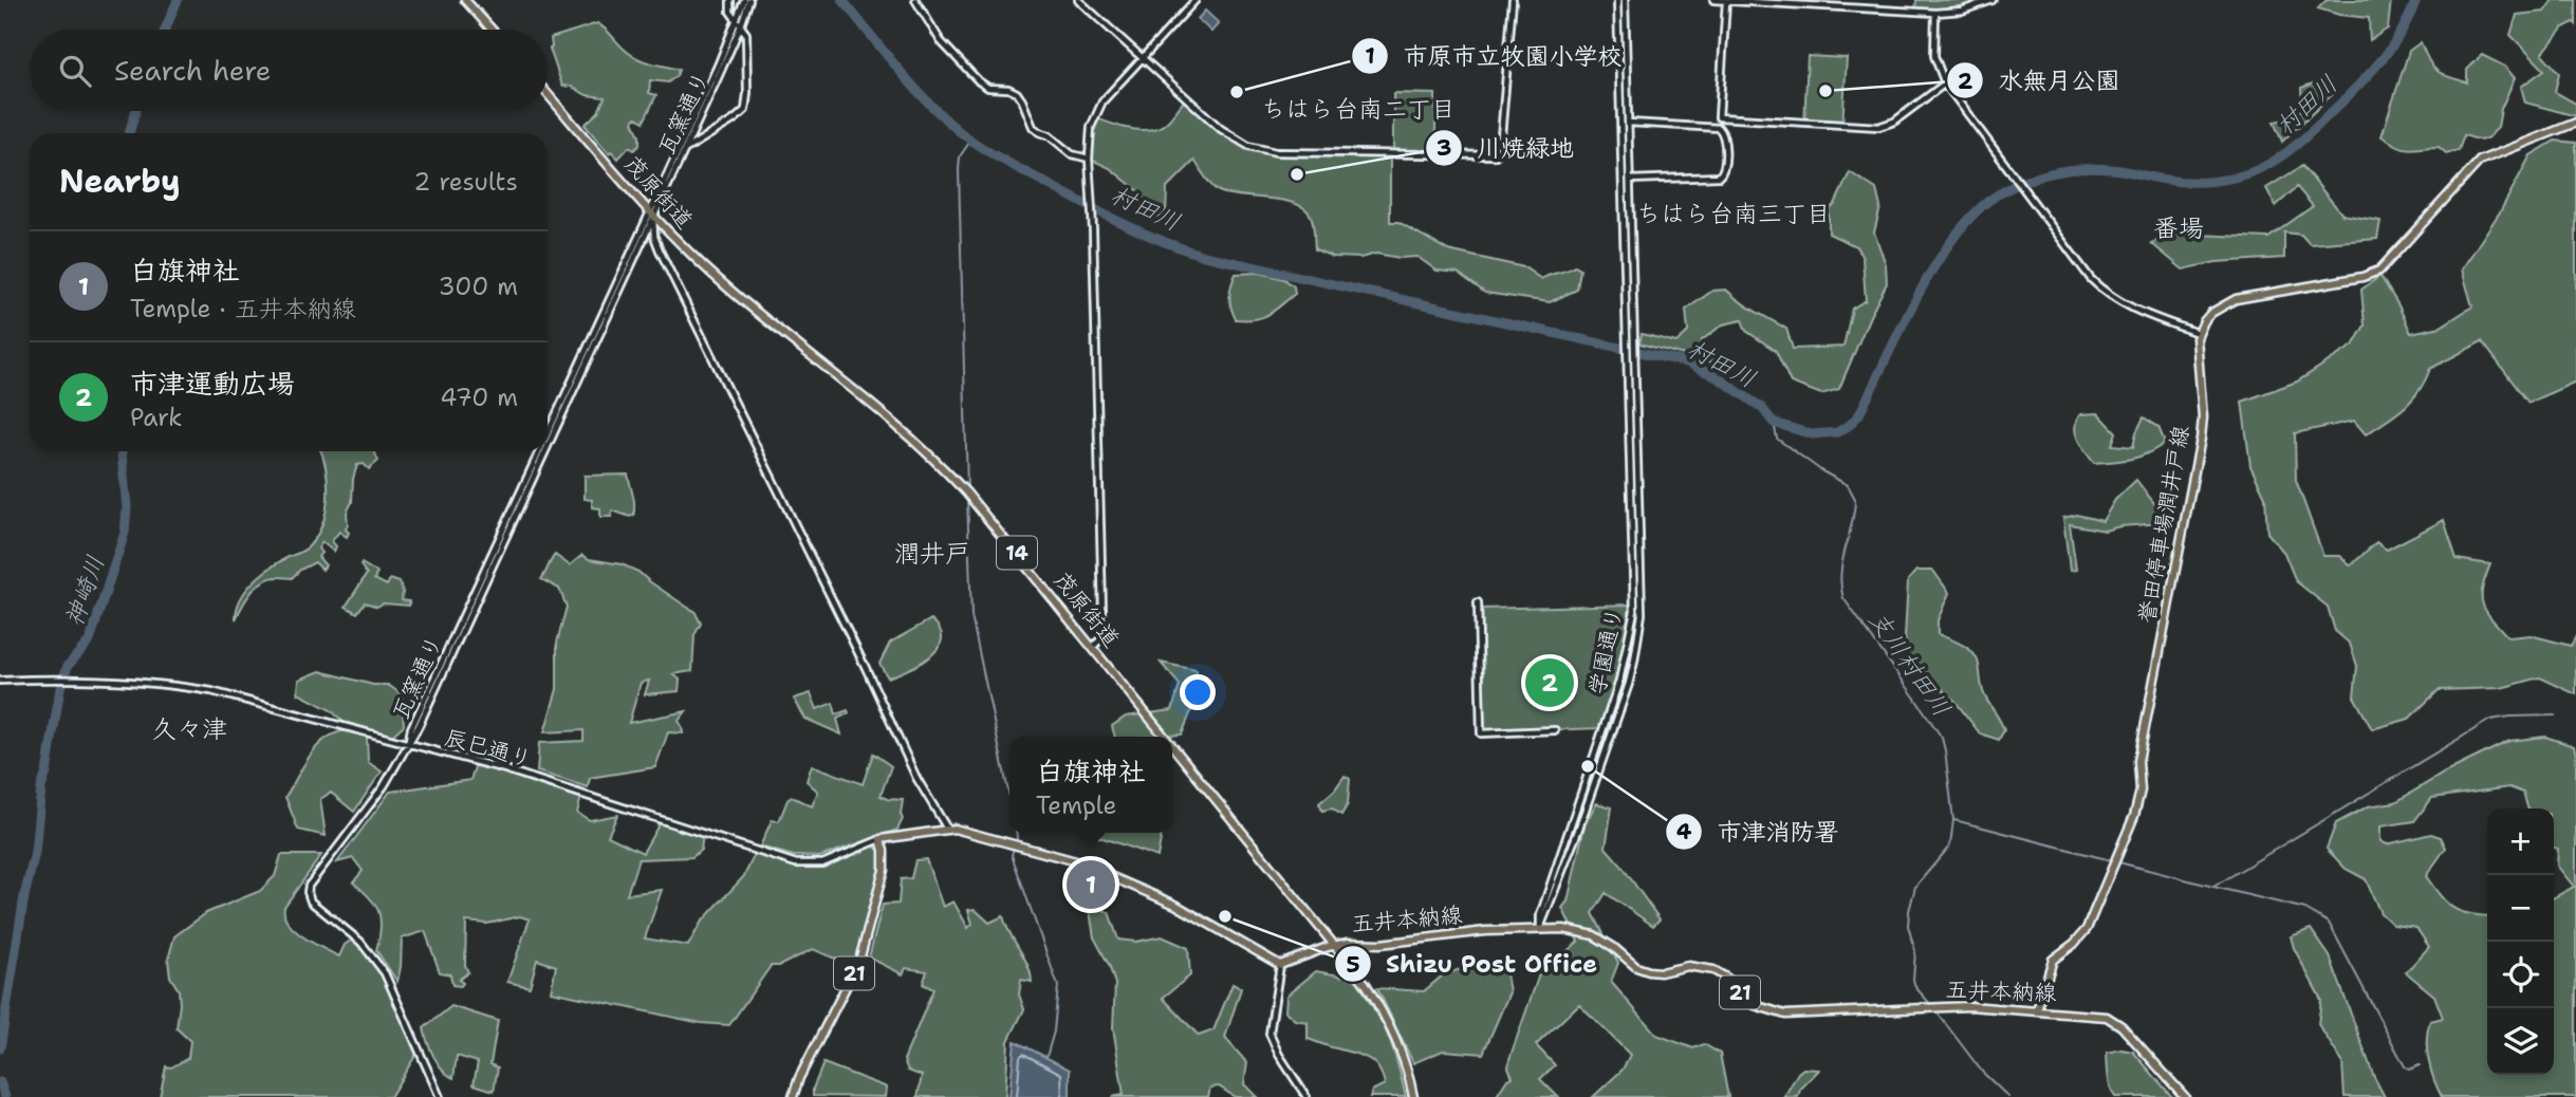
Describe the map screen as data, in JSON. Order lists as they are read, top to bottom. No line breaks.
{"streets":{"main road":["茂原街道","誉田停車場潤井戸線","14","五井本納線","21"],"street":["瓦窯通り","学園通り","辰巳通り"]},"crossings":[["瓦窯通り","茂原街道"],["瓦窯通り","辰巳通り"],["茂原街道","五井本納線"],["誉田停車場潤井戸線","五井本納線"],["学園通り","五井本納線"],["辰巳通り","21"]],"districts":["ちはら台南二丁目","ちはら台南三丁目","番場","潤井戸","久々津"],"water":["村田川","神崎川","支川村田川"],"places":["水無月公園","市原市立牧園小学校","川焼緑地","市津消防署","Shizu Post Office"],"page":{"search":"Search here","heading":["Nearby","2 results"],"list":[{"mark":"1","name":"白旗神社","note":"Temple · 五井本納線","value":"300 m"},{"mark":"2","name":"市津運動広場","note":"Park","value":"470 m"}],"pins":["2","1"],"popup":["白旗神社","Temple"],"map_buttons":["+","−"]}}
